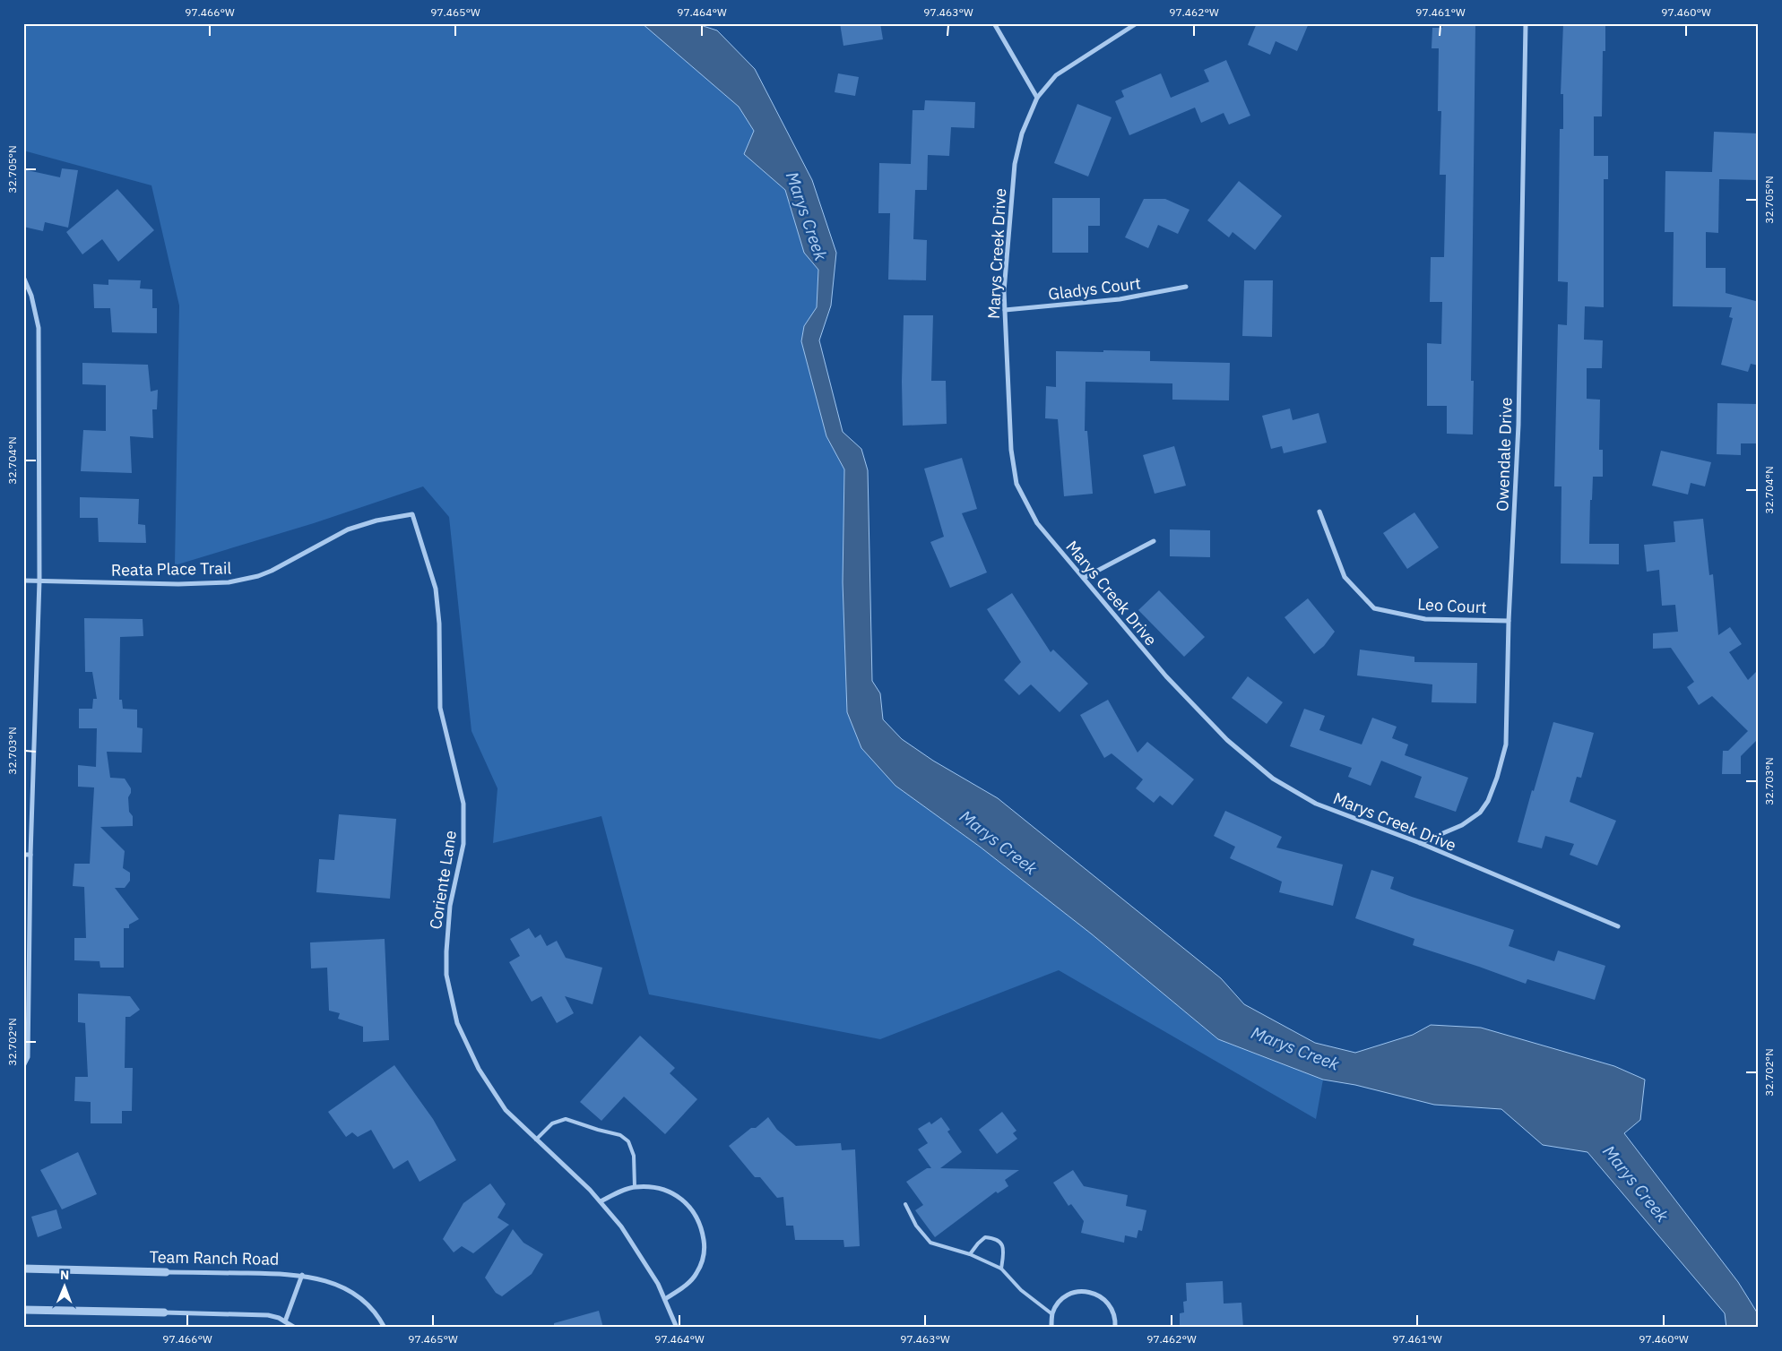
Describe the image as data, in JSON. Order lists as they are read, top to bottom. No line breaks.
{"streets":{"street":["Marys Creek Drive","Gladys Court","Owendale Drive","Reata Place Trail","Leo Court","Coriente Lane","Team Ranch Road"]},"crossings":[["Marys Creek Drive","Gladys Court"],["Marys Creek Drive","Owendale Drive"],["Owendale Drive","Leo Court"],["Reata Place Trail","Coriente Lane"]],"water":["Marys Creek"],"north":"top","coordinates":["97.466°W","97.465°W","97.464°W","97.463°W","97.462°W","97.461°W","97.460°W","32.705°N","32.704°N","32.703°N","32.702°N"]}
